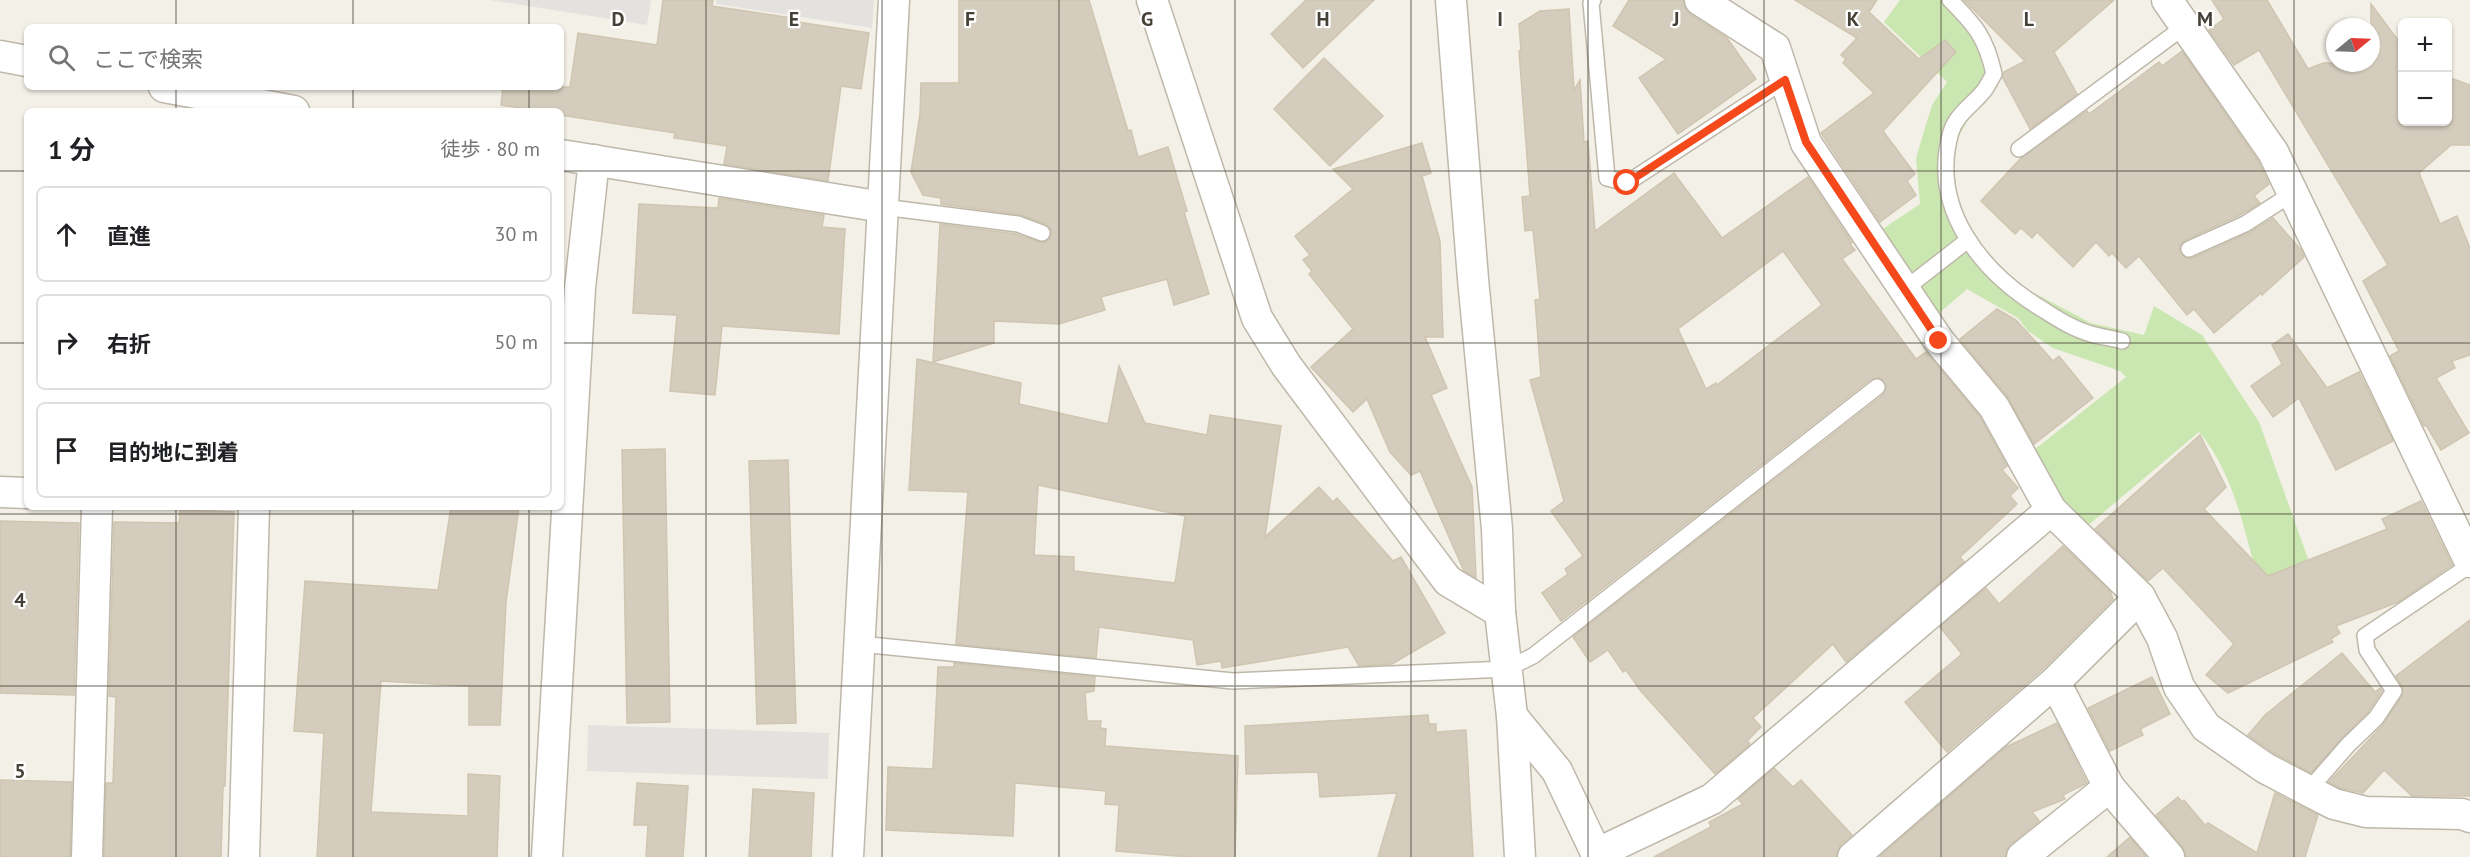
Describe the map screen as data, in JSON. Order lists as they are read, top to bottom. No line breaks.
{"north":"right","page":{"map_buttons":["+","−"],"search":"ここで検索","heading":["1 分","徒歩 · 80 m"],"list":[["直進","30 m"],["右折","50 m"],"目的地に到着"]},"grid":{"columns":["D","E","F","G","H","I","J","K","L","M"],"rows":["4","5"]}}
